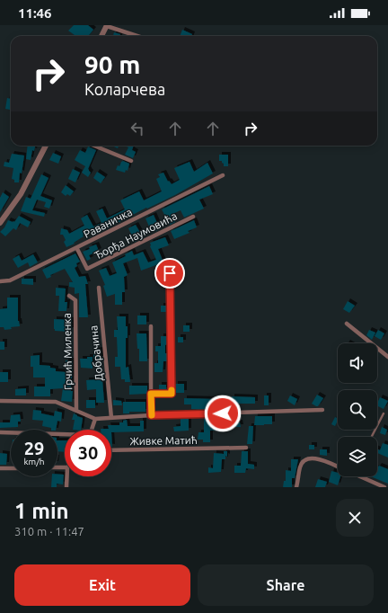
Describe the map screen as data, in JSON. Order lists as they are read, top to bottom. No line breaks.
{"streets":{"street":["Раваничка","Ђорђа Наумовића","Грчић Миленка","Добрачина","Живке Матић"]},"crossings":[["Раваничка","Ђорђа Наумовића"]],"page":{"status":"11:46","turn":["90 m","Коларчева"],"speed":"29 km/h","limit":"30","heading":["1 min","310 m · 11:47"],"buttons":["Exit","Share"]}}
